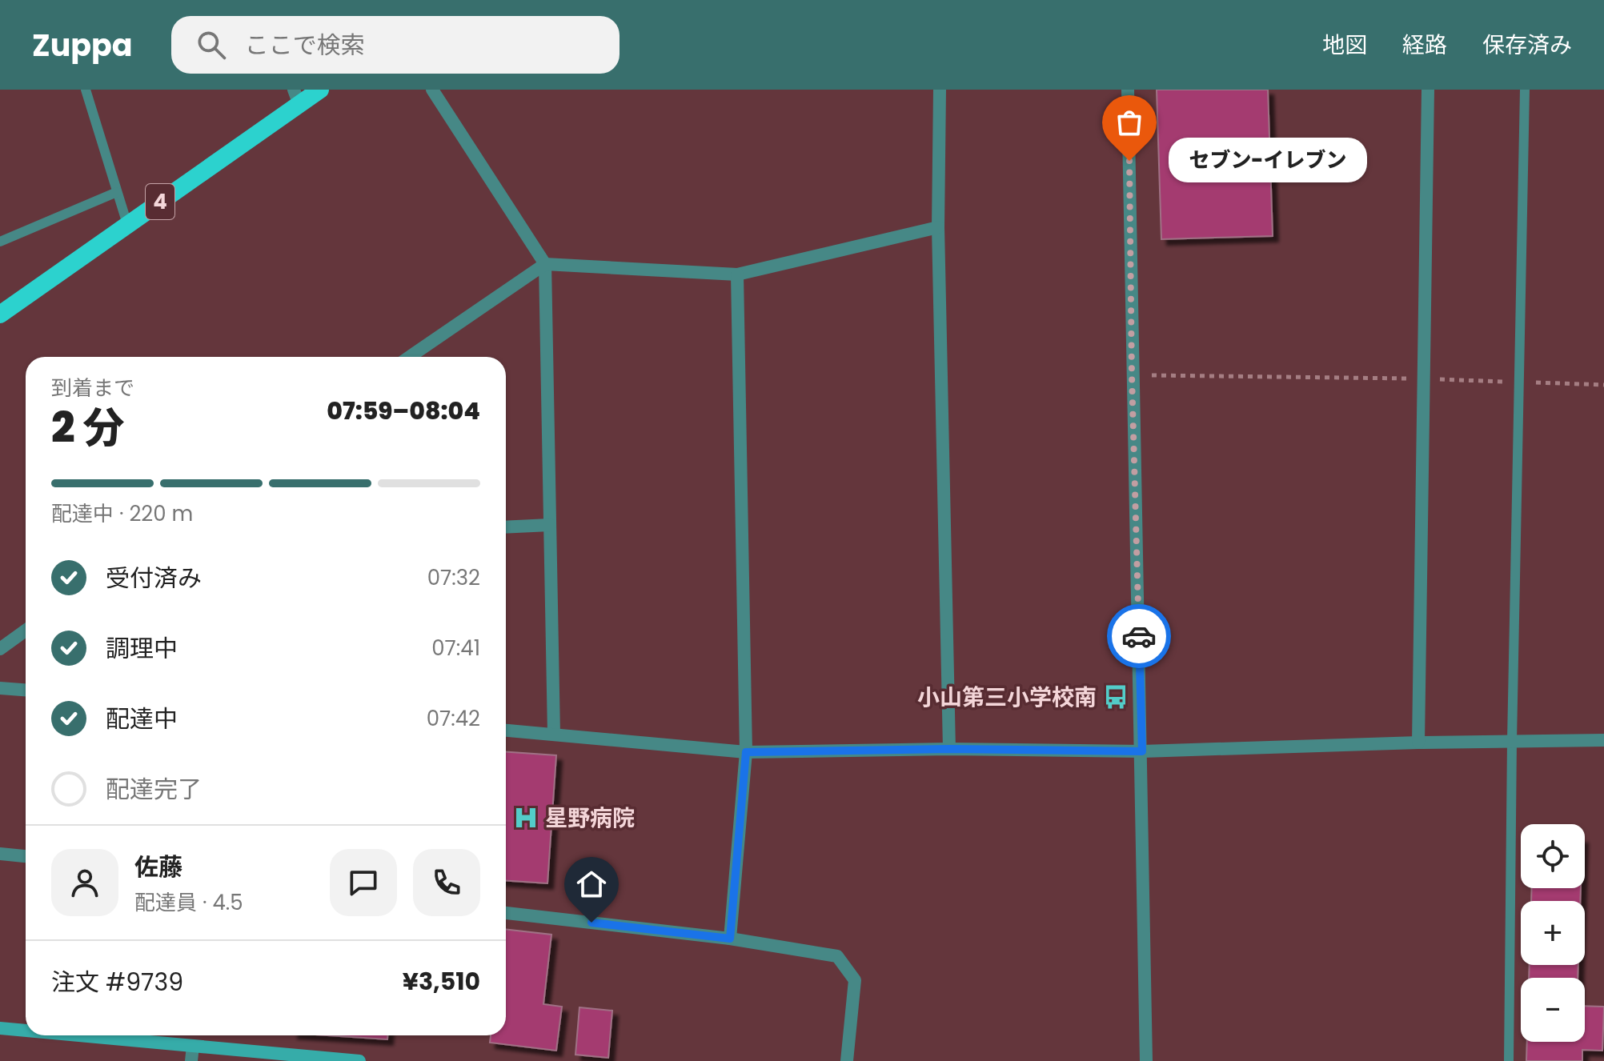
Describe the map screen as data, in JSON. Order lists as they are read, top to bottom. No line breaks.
{"streets":{"highway":["4"]},"places":{"other":["セブン-イレブン"],"bus stop":["小山第三小学校南"],"hospital":["星野病院"]},"page":{"header":"Zuppa","search":"ここで検索","nav":["地図","経路","保存済み"],"bubble":"セブン-イレブン","heading":["2 分","到着まで","07:59–08:04"],"panel":["佐藤","配達員 · 4.5","注文 #9739","¥3,510"],"bar":"配達中 · 220 m","list":[["受付済み","07:32"],["調理中","07:41"],["配達中","07:42"],"配達完了"],"map_buttons":["+","−"]}}
